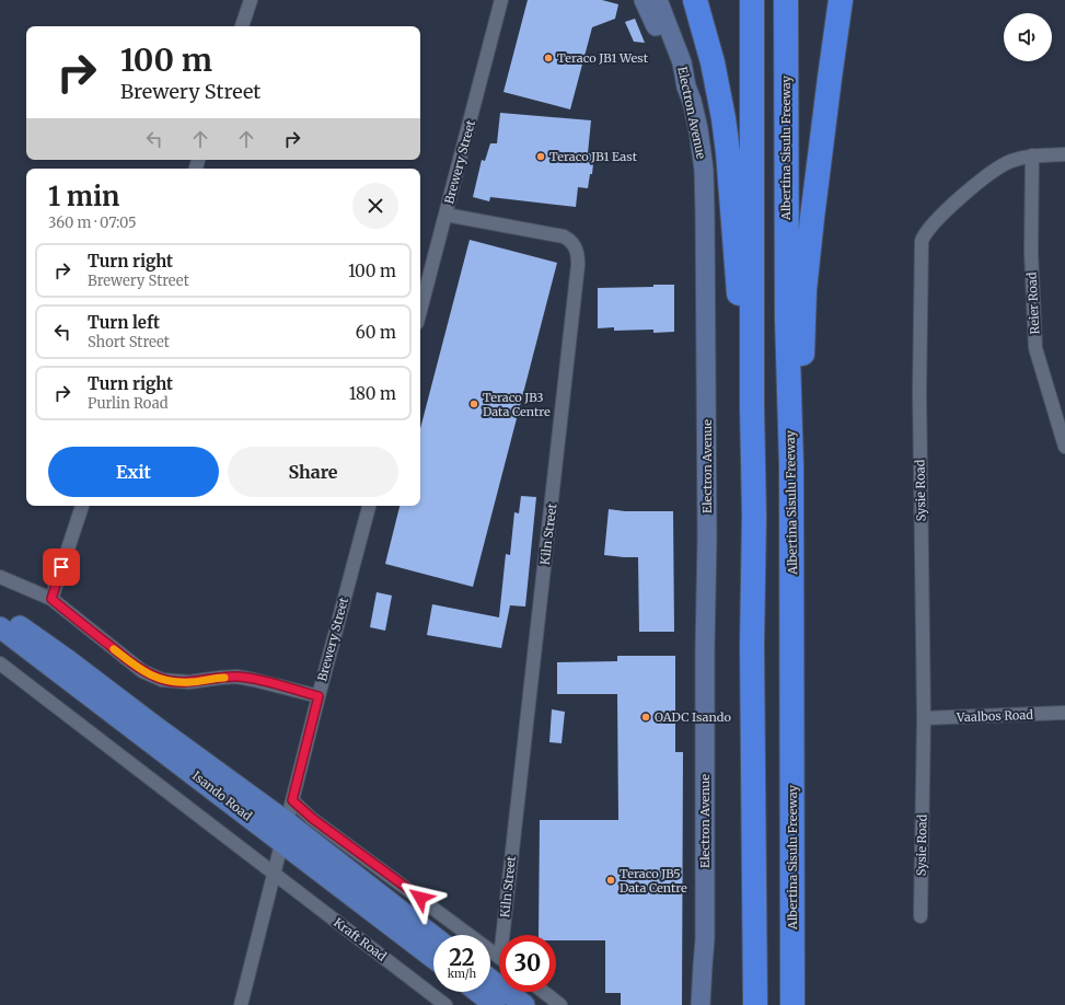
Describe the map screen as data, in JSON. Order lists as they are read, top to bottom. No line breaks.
{"streets":{"highway":["Albertina Sisulu Freeway"],"main road":["Electron Avenue","Isando Road"],"street":["Brewery Street","Reier Road","Sysie Road","Kiln Street","Vaalbos Road","Kraft Road"]},"crossings":[["Brewery Street","Kiln Street"],["Brewery Street","Isando Road"],["Brewery Street","Kraft Road"],["Reier Road","Sysie Road"],["Sysie Road","Vaalbos Road"]],"places":["Teraco JB1 West","Teraco JB1 East","Teraco JB3 Data Centre","OADC Isando","Teraco JB5 Data Centre"],"page":{"turn":["100 m","Brewery Street"],"heading":["1 min","360 m · 07:05"],"list":[{"name":"Turn right","note":"Brewery Street","value":"100 m"},{"name":"Turn left","note":"Short Street","value":"60 m"},{"name":"Turn right","note":"Purlin Road","value":"180 m"}],"buttons":["Exit","Share"],"speed":"22 km/h","limit":"30"}}
